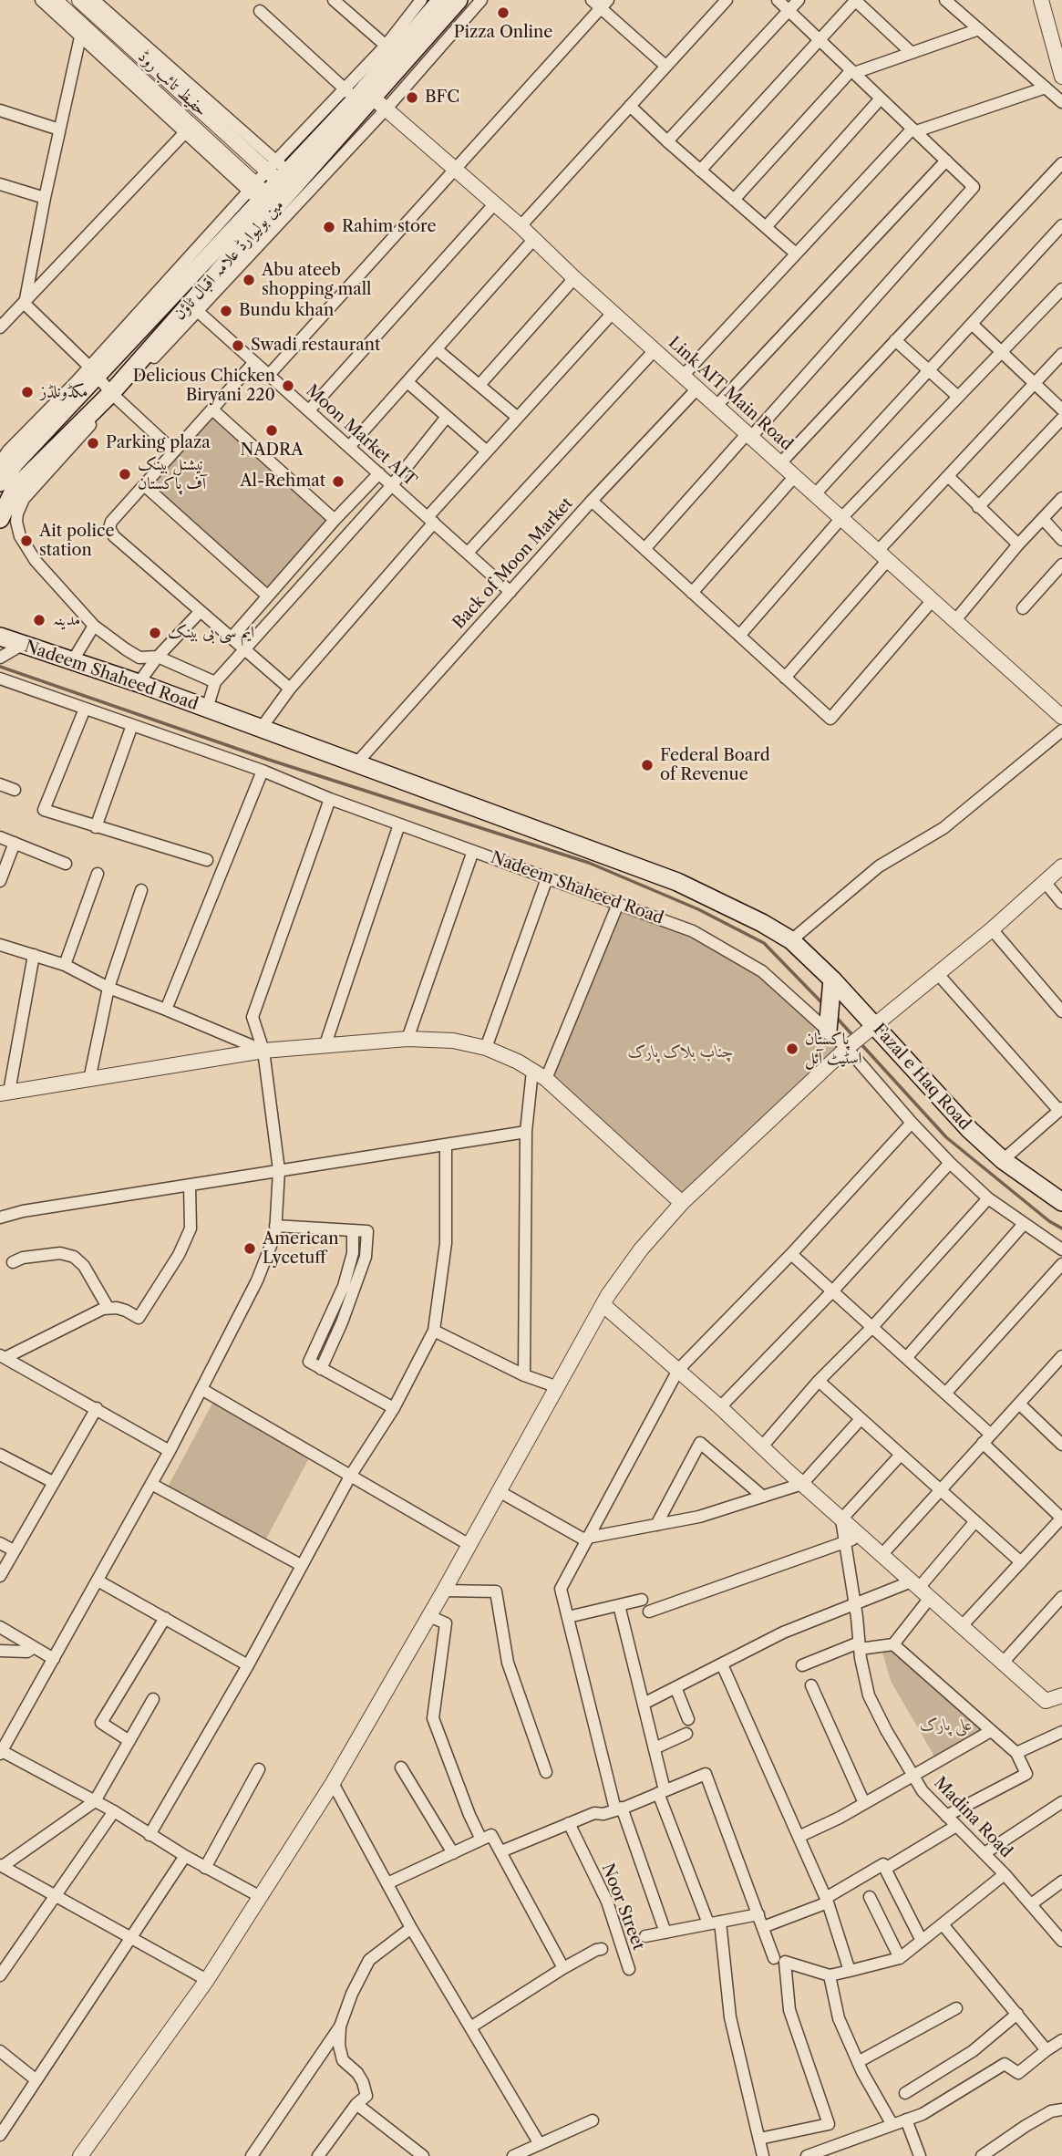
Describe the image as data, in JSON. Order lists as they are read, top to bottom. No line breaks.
{"streets":{"main road":["مین بولیوارڈ علامہ اقبال ٹاؤن","Nadeem Shaheed Road","Fazal e Haq Road"],"street":["حفیظ تائب روڈ","Link AIT Main Road","Moon Market AIT","Back of Moon Market","Madina Road","Noor Street"]},"crossings":[["حفیظ تائب روڈ","مین بولیوارڈ علامہ اقبال ٹاؤن"],["مین بولیوارڈ علامہ اقبال ٹاؤن","Link AIT Main Road"],["مین بولیوارڈ علامہ اقبال ٹاؤن","Moon Market AIT"],["Link AIT Main Road","Back of Moon Market"],["Moon Market AIT","Back of Moon Market"],["Back of Moon Market","Nadeem Shaheed Road"],["Nadeem Shaheed Road","Fazal e Haq Road"]],"parks":["چناب بلاک پارک","علی پارک"],"places":["Pizza Online","BFC","Rahim store","Abu ateeb shopping mall","Bundu khan","Swadi restaurant","Delicious Chicken Biryani 220","مکڈونلڈز","NADRA","Parking plaza","نیشنل بینک آف پاکستان","Al-Rehmat","Ait police station","مدینہ","ایم سی بی بینک","Federal Board of Revenue","پاکستان اسٹیٹ آئل","American Lycetuff"]}
